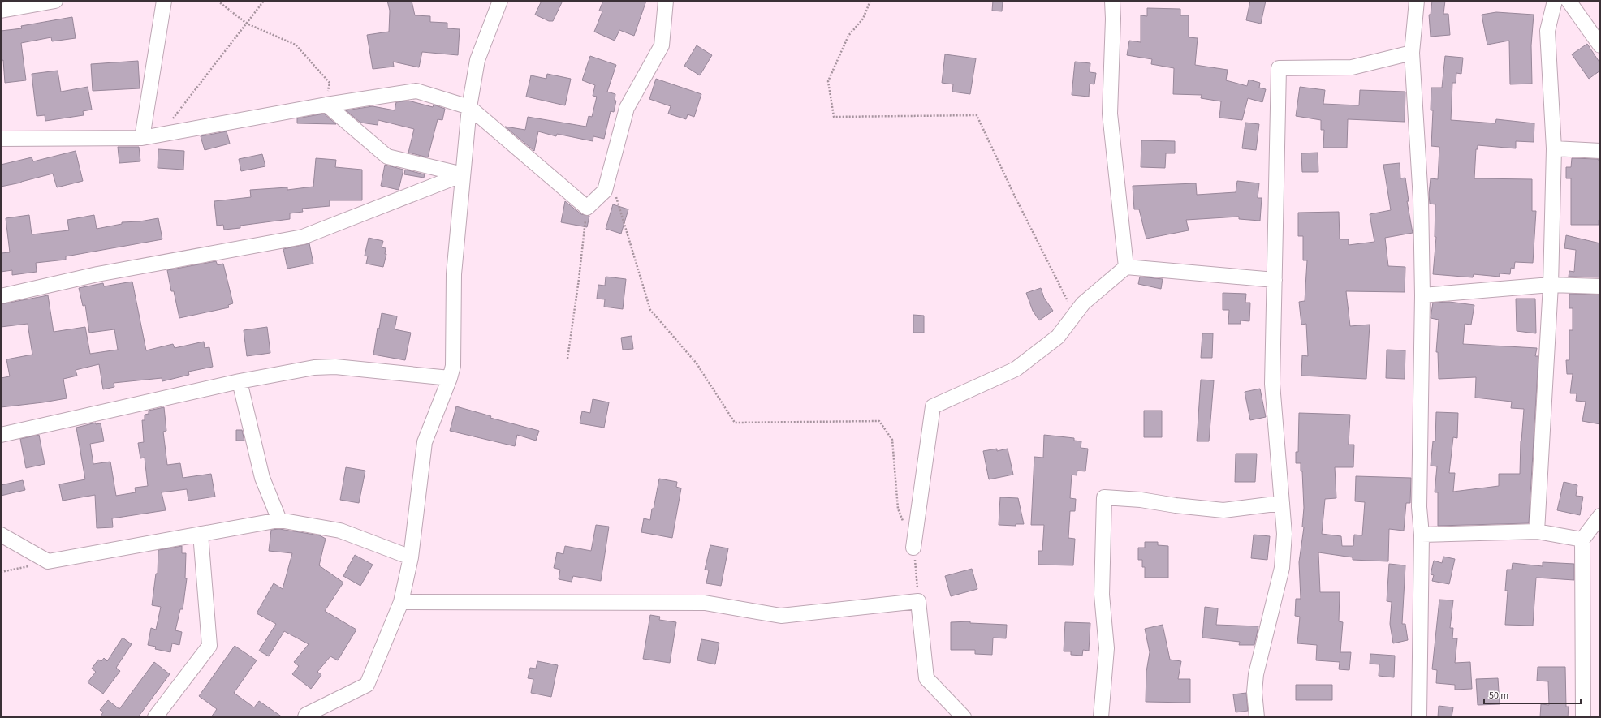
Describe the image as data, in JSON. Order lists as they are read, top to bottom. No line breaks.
{"scale_bar":"50 m"}
